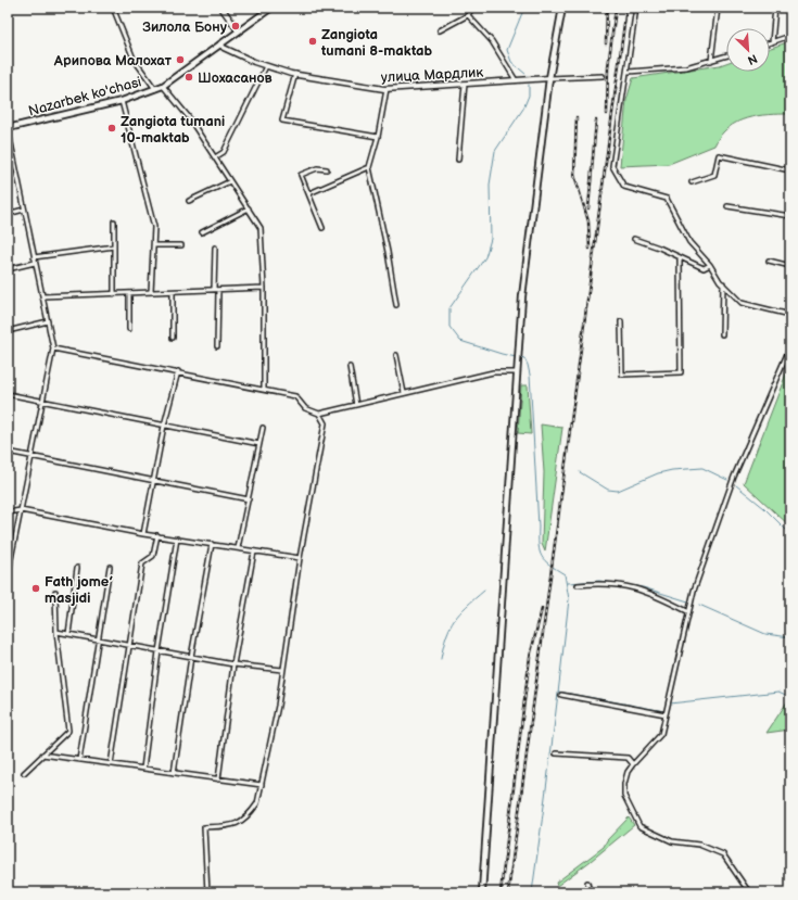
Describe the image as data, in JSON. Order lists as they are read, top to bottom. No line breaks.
{"streets":{"main road":["Nazarbek ko'chasi"],"street":["улица Мардлик"]},"crossings":[["улица Мардлик","Nazarbek ko'chasi"]],"places":["Зилола Бону","Zangiota tumani 8-maktab","Арипова Малохат","Шохасанов","Zangiota tumani 10-maktab","Fath jome’ masjidi"],"north":"bottom right"}
